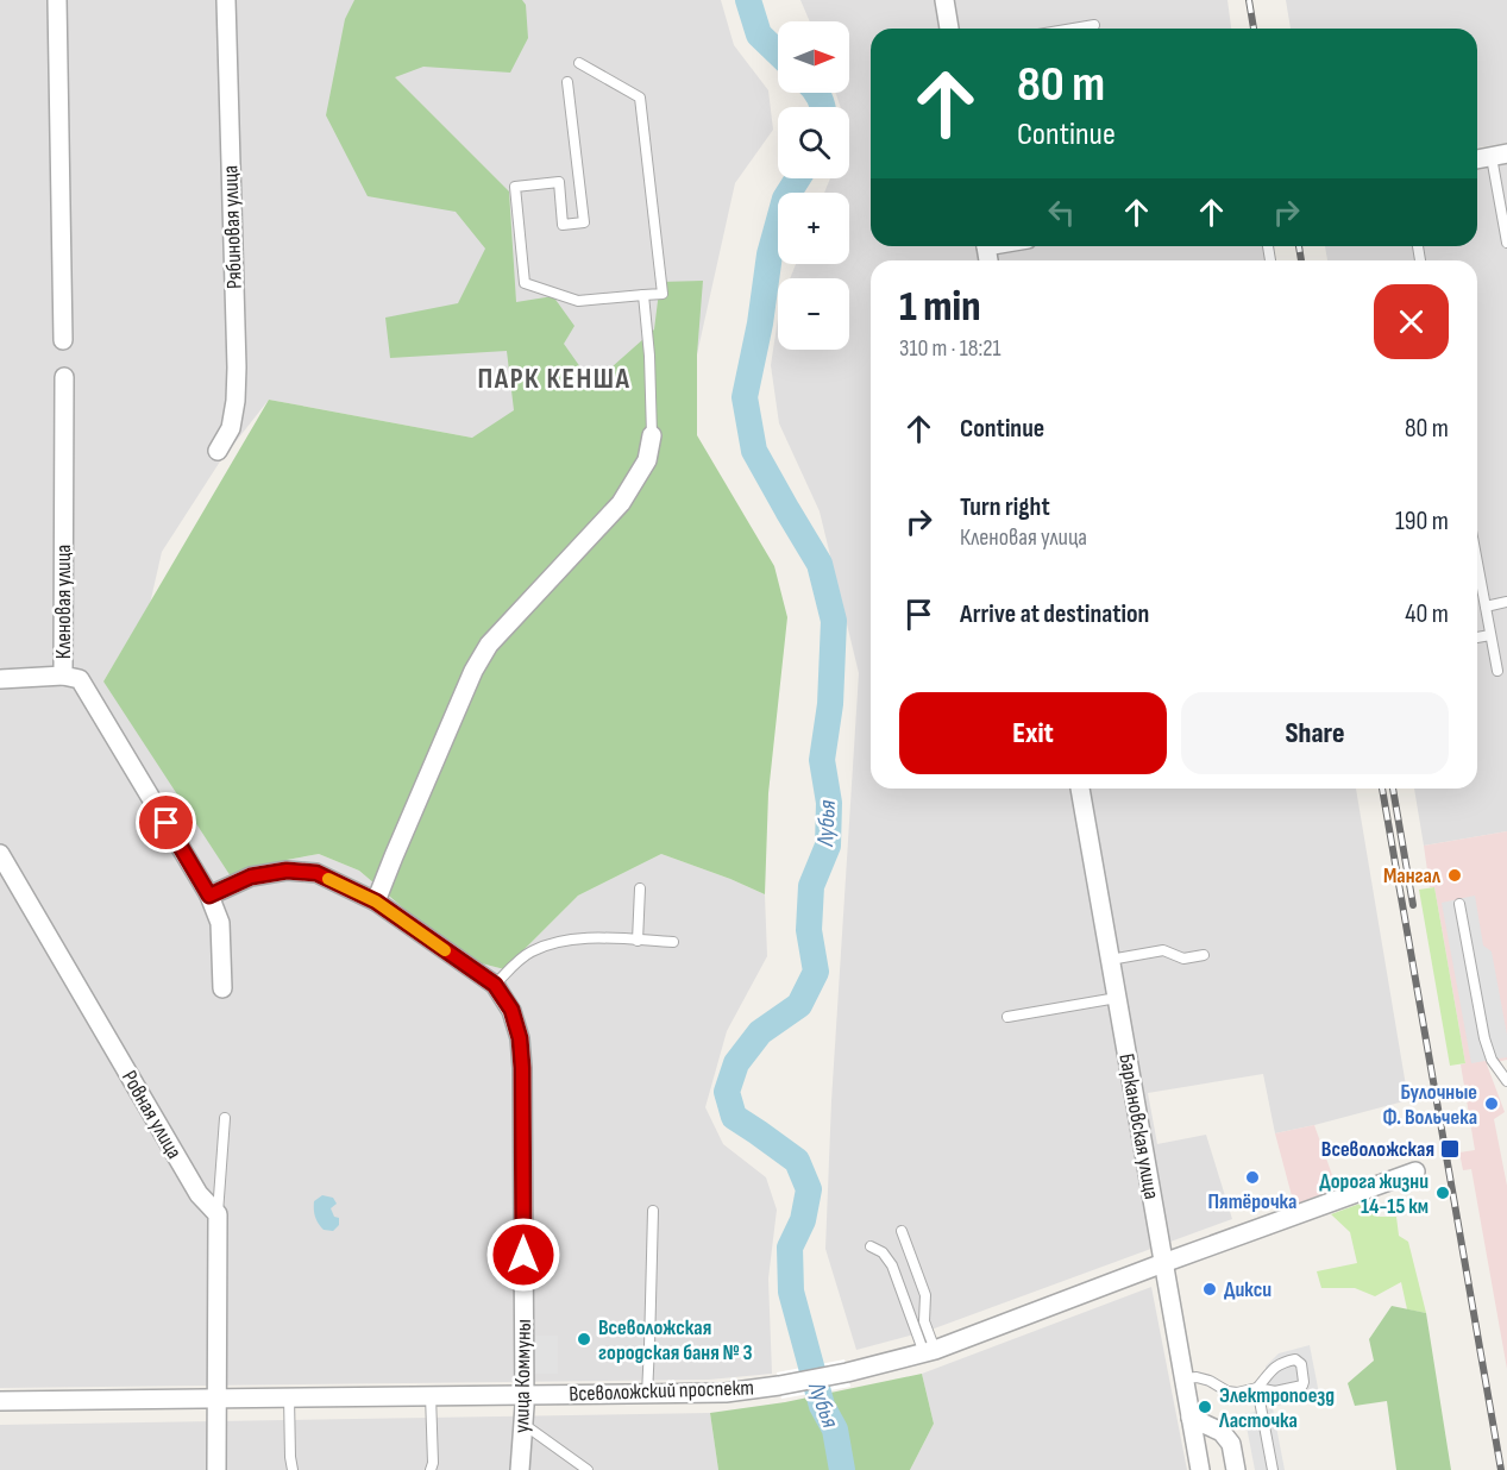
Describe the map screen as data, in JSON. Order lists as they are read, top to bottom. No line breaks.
{"streets":{"street":["Рябиновая улица","Кленовая улица","Ровная улица","Баркановская улица","улица Коммуны","Всеволожский проспект"]},"crossings":[["Баркановская улица","Всеволожский проспект"],["улица Коммуны","Всеволожский проспект"]],"districts":["ПАРК КЕНША"],"water":["Лубья"],"places":{"other":["Мангал","Булочные Ф. Вольчека","Пятёрочка","Дорога жизни 14-15 км","Дикси","Всеволожская городская баня № 3","Электропоезд Ласточка"],"transit":["Всеволожская"]},"north":"right","page":{"map_buttons":["+","−"],"turn":["80 m","Continue"],"heading":["1 min","310 m · 18:21"],"list":[{"name":"Continue","value":"80 m"},{"name":"Turn right","note":"Кленовая улица","value":"190 m"},{"name":"Arrive at destination","value":"40 m"}],"buttons":["Exit","Share"]}}
